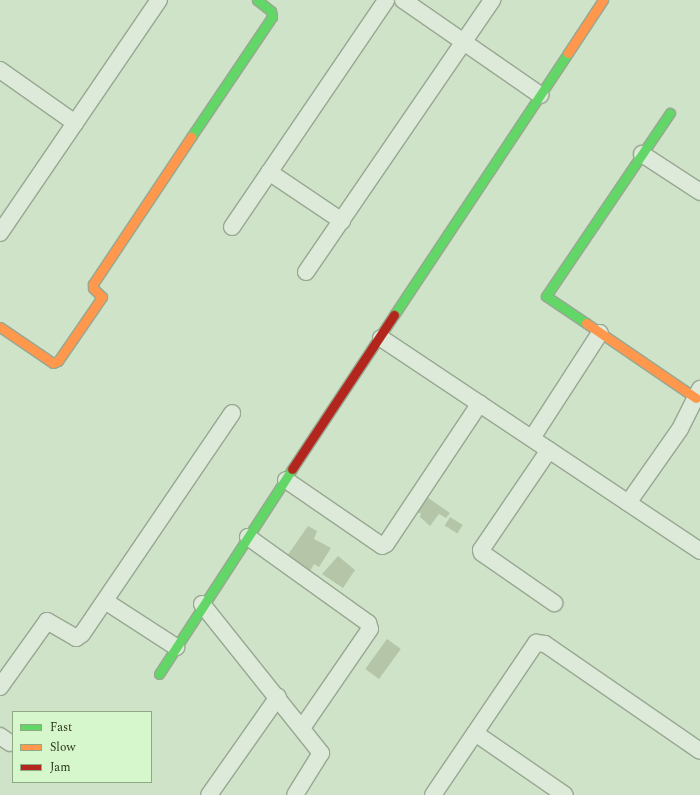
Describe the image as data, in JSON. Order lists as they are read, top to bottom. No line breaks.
{"legend":["Fast","Slow","Jam"]}
